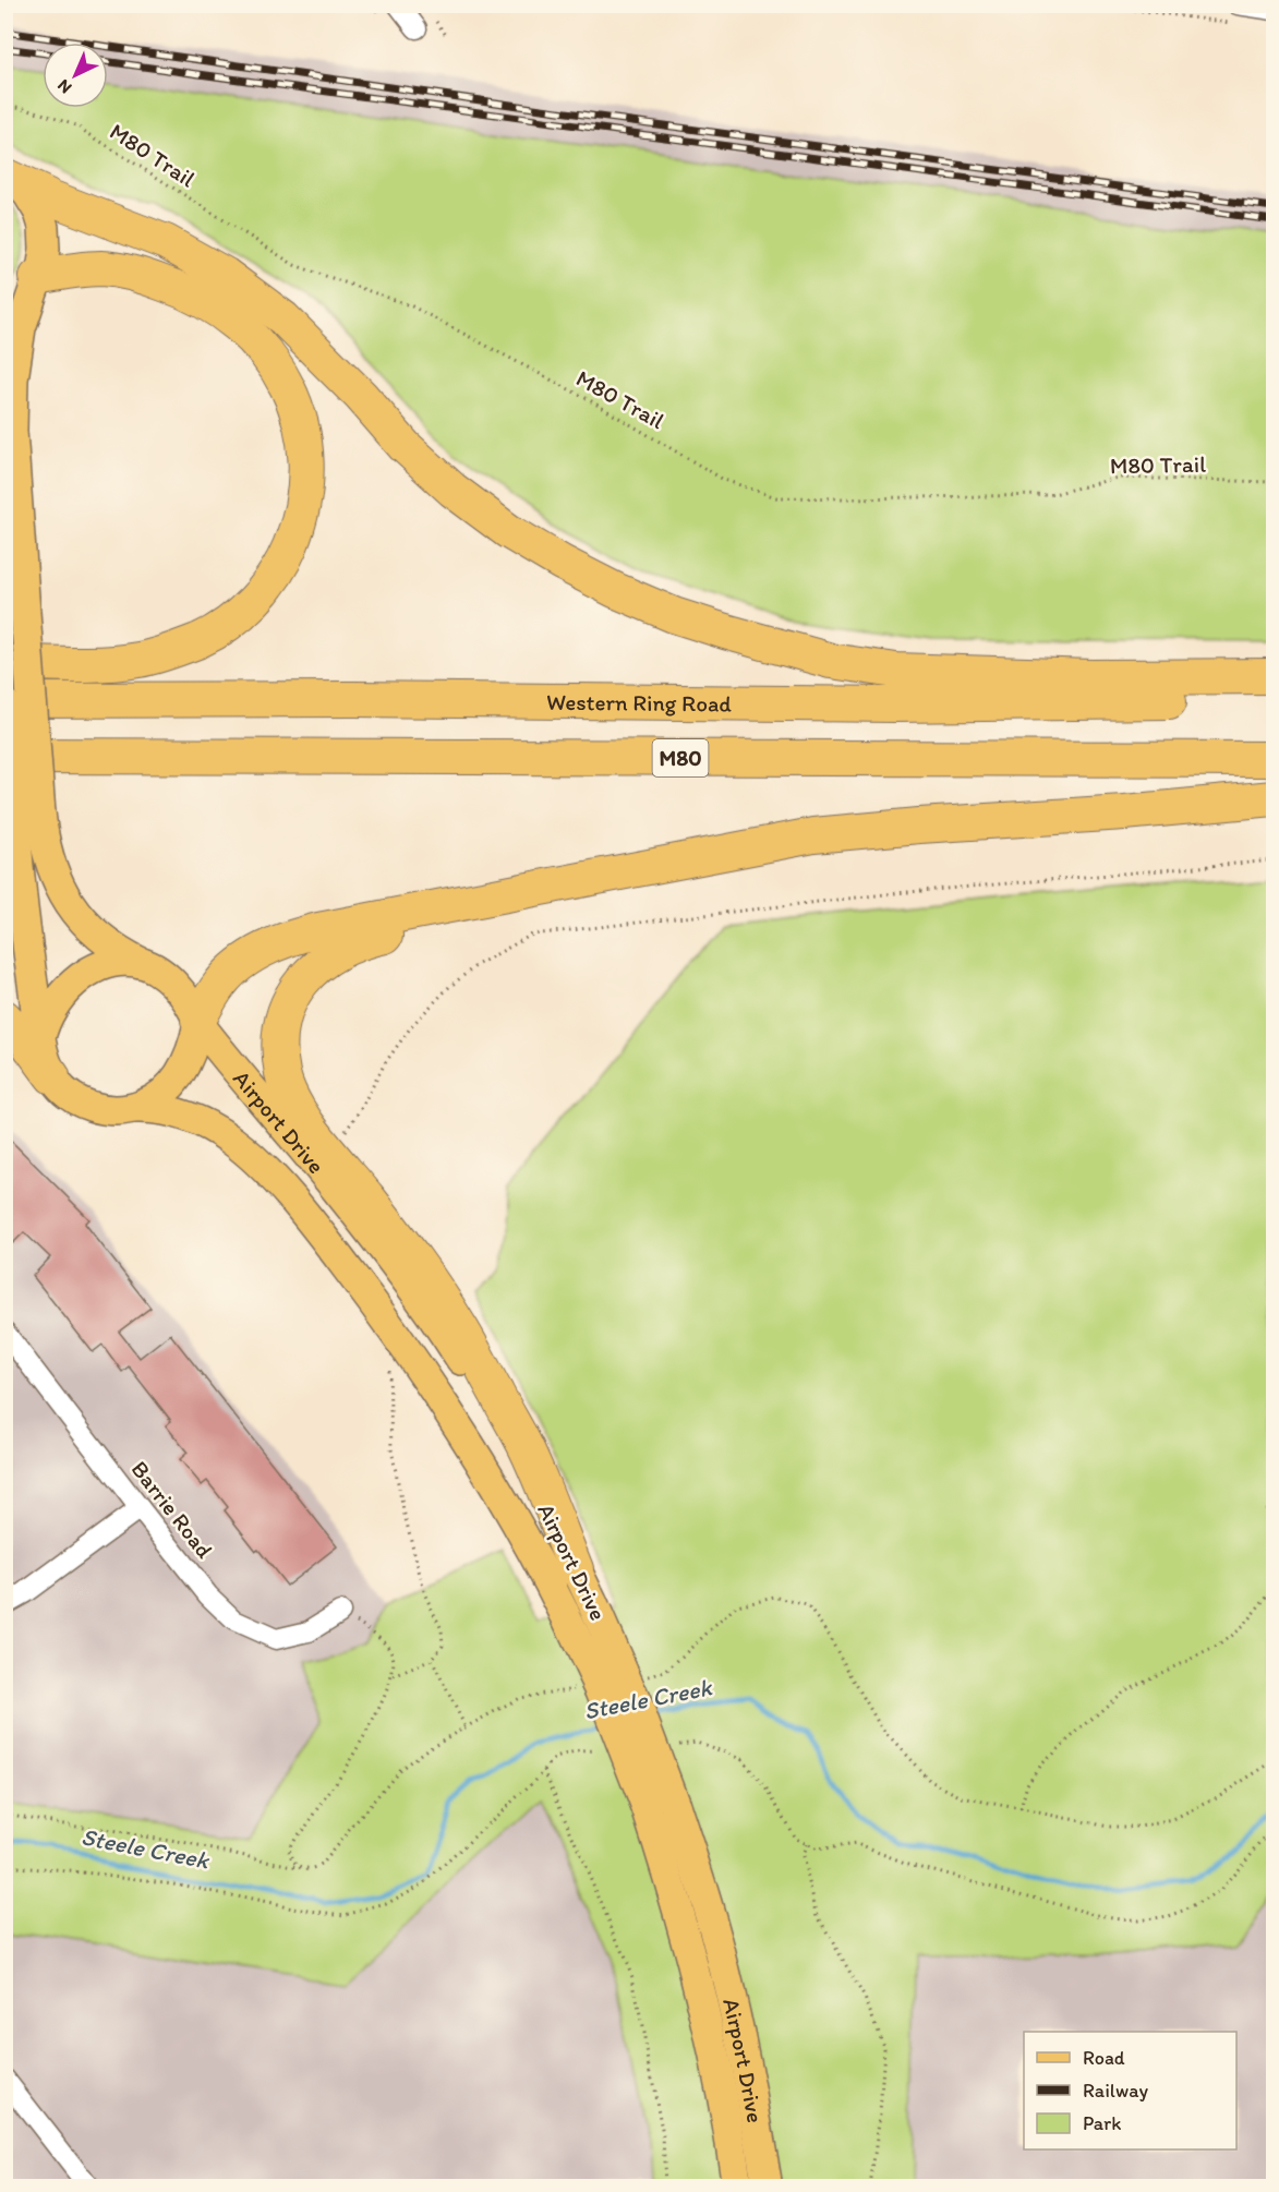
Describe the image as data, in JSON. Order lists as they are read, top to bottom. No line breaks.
{"streets":{"highway":["Western Ring Road","M80"],"main road":["Airport Drive"],"street":["Barrie Road"],"path":["M80 Trail"]},"water":["Steele Creek"],"legend":["Road","Railway","Park"],"north":"bottom left"}
